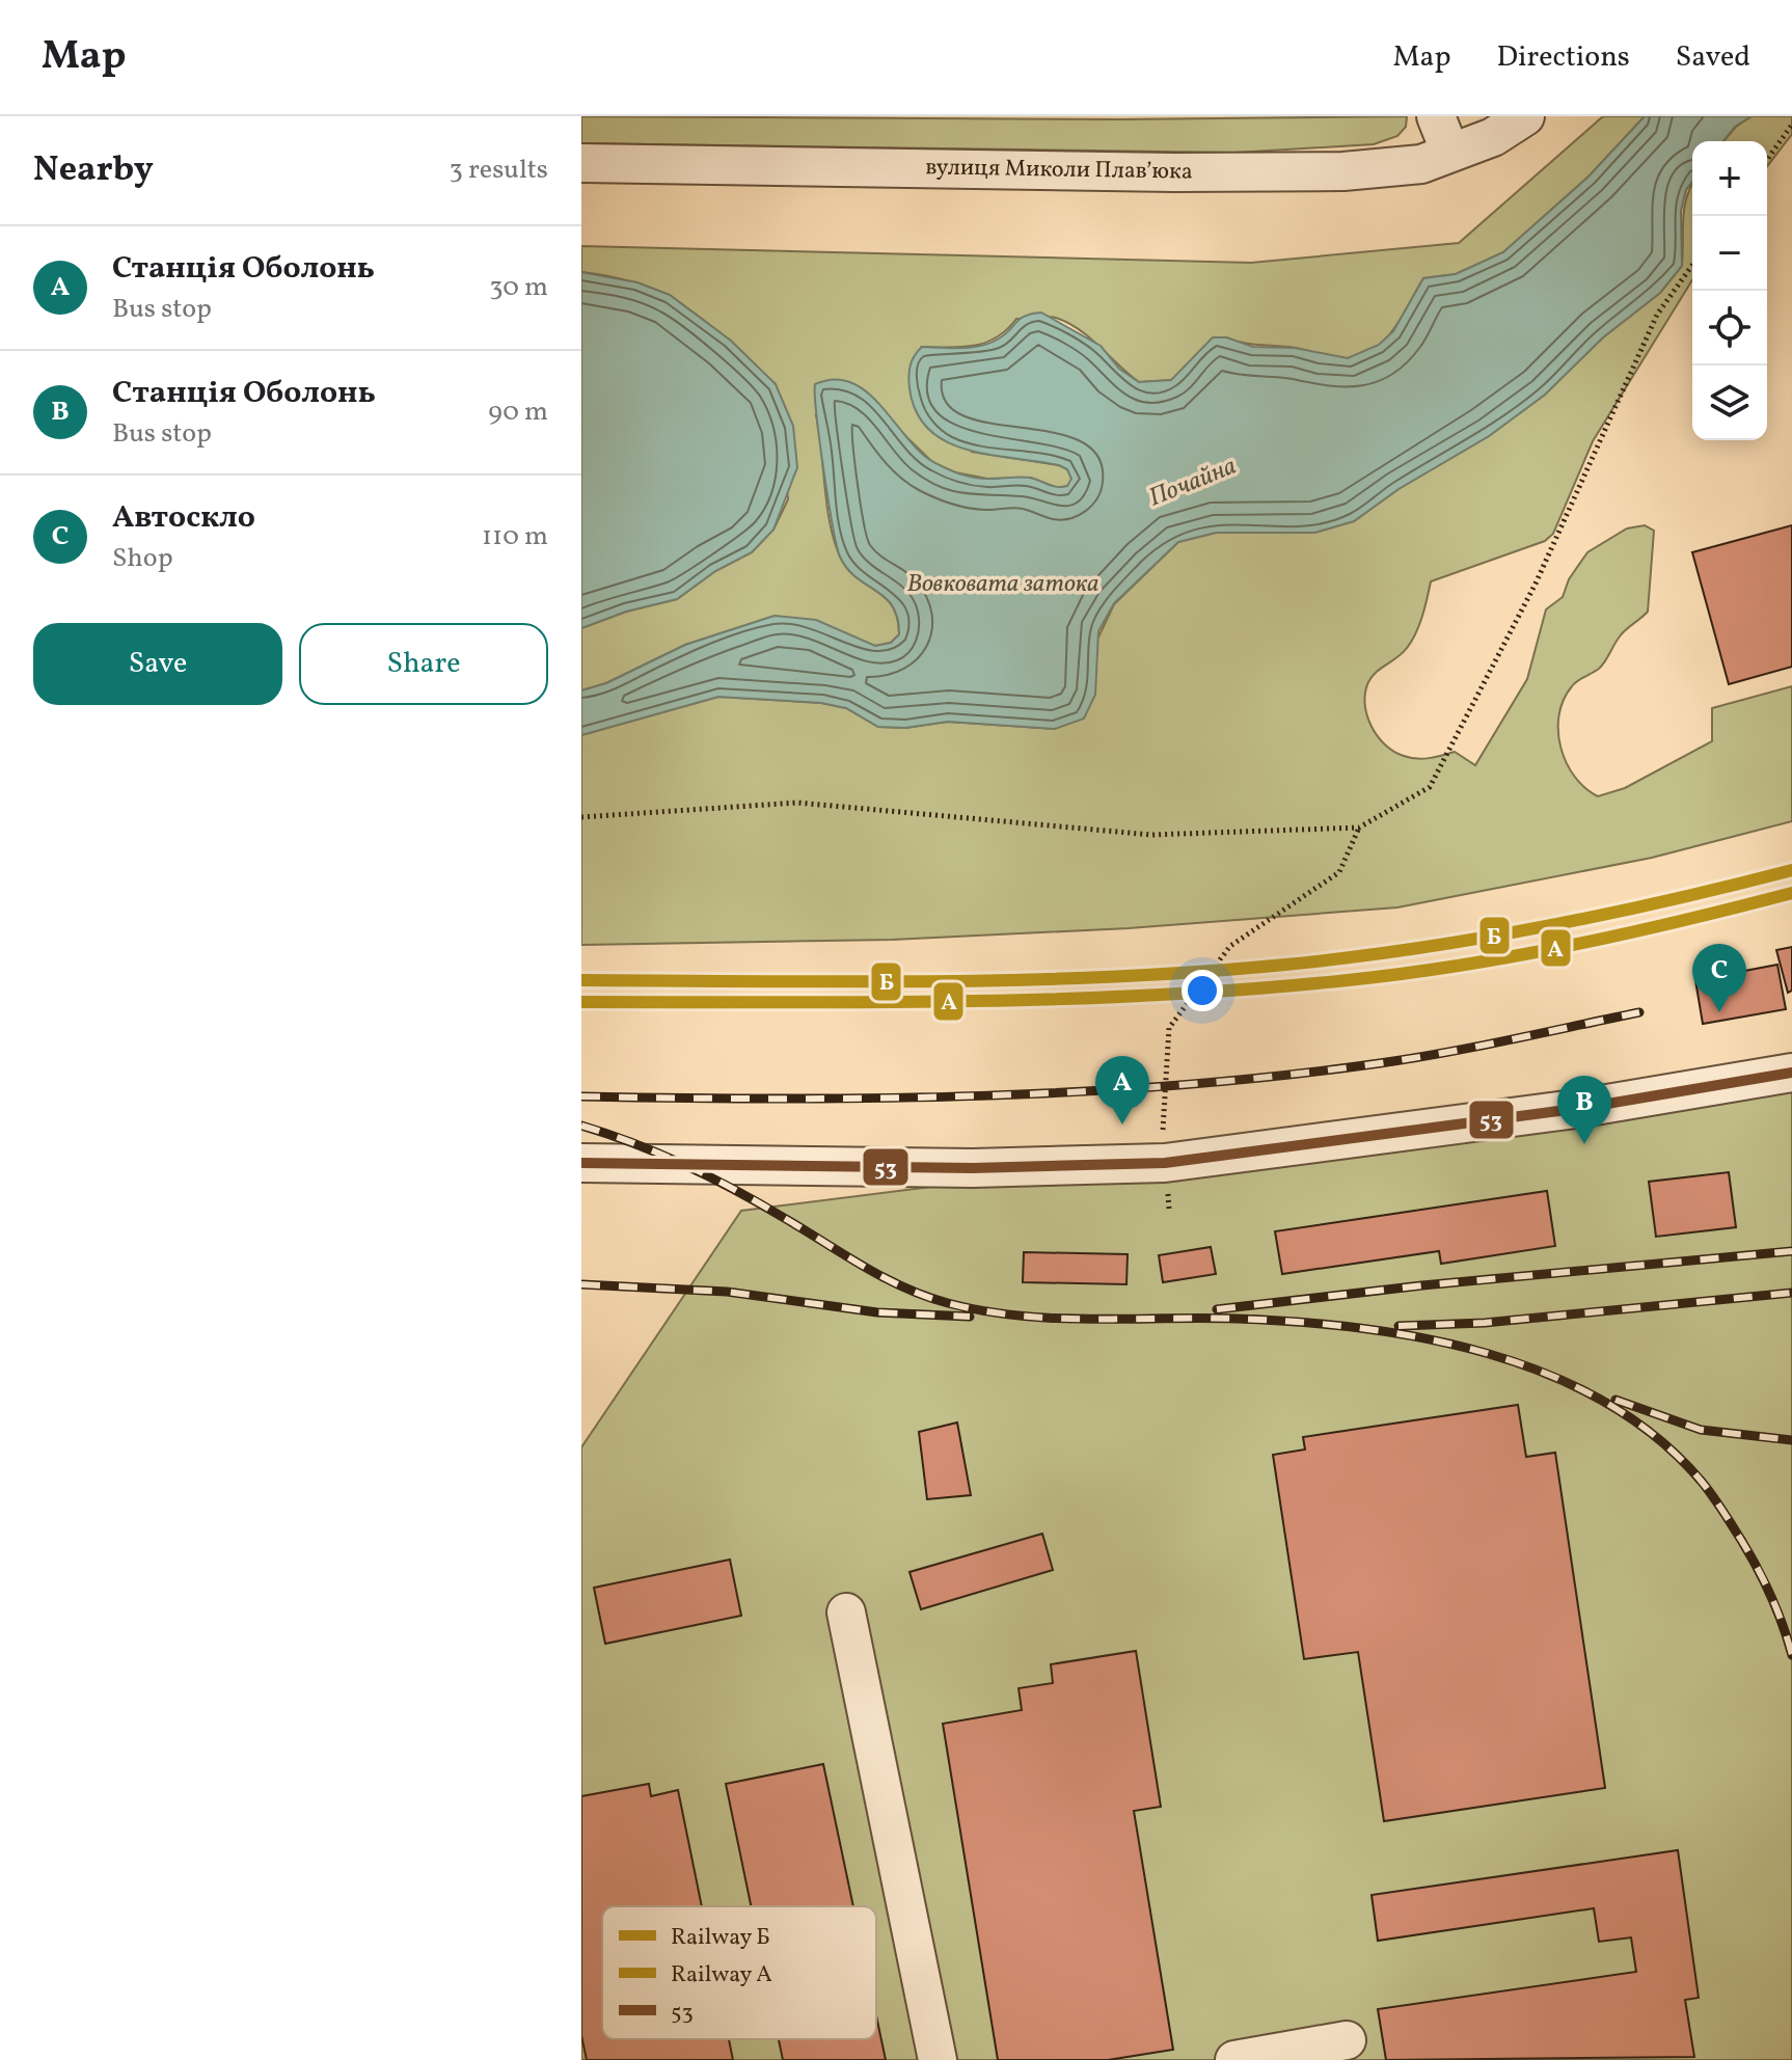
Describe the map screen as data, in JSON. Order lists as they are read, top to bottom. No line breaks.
{"streets":{"street":["вулиця Миколи Плавʼюка"]},"water":["Почайна","Вовковата затока"],"lines":["rail line Б","rail line A","transit line 53"],"legend":["Railway Б","Railway A","53"],"page":{"header":"Map","nav":["Map","Directions","Saved"],"heading":["Nearby","3 results"],"map_buttons":["+","−"],"list":[{"mark":"A","name":"Станція Оболонь","note":"Bus stop","value":"30 m"},{"mark":"B","name":"Cтанція Оболонь","note":"Bus stop","value":"90 m"},{"mark":"C","name":"Автоскло","note":"Shop","value":"110 m"}],"buttons":["Save","Share"],"pins":["C","A","B"]}}
